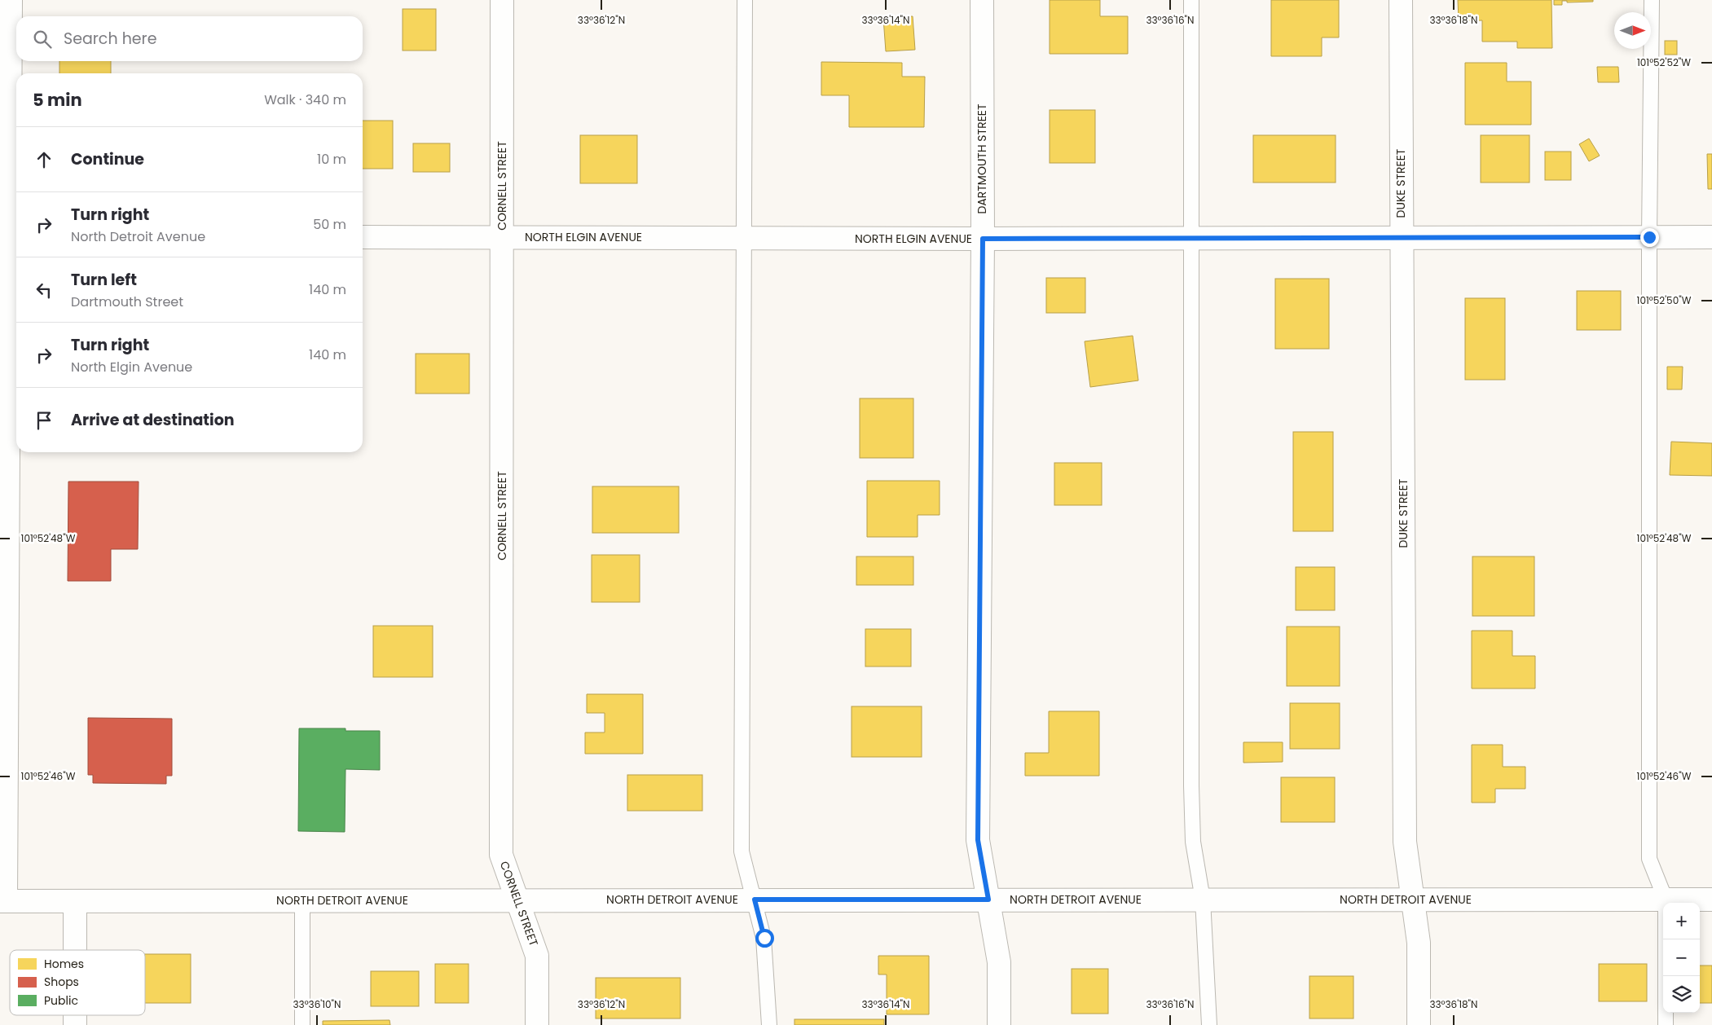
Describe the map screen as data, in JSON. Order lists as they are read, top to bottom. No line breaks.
{"streets":{"street":["DARTMOUTH STREET","DUKE STREET","CORNELL STREET","NORTH ELGIN AVENUE","NORTH DETROIT AVENUE"]},"crossings":[["DARTMOUTH STREET","NORTH ELGIN AVENUE"],["DARTMOUTH STREET","NORTH DETROIT AVENUE"],["DUKE STREET","NORTH ELGIN AVENUE"],["DUKE STREET","NORTH DETROIT AVENUE"],["CORNELL STREET","NORTH ELGIN AVENUE"],["CORNELL STREET","NORTH DETROIT AVENUE"]],"legend":["Homes","Shops","Public"],"north":"right","page":{"search":"Search here","heading":["5 min","Walk · 340 m"],"list":[["Continue","10 m"],["Turn right","North Detroit Avenue","50 m"],["Turn left","Dartmouth Street","140 m"],["Turn right","North Elgin Avenue","140 m"],"Arrive at destination"],"map_buttons":["+","−"]},"coordinates":["33°36'12\"N","33°36'14\"N","33°36'16\"N","33°36'18\"N","101°52'52\"W","101°52'50\"W","101°52'48\"W","101°52'46\"W","33°36'10\"N"]}
